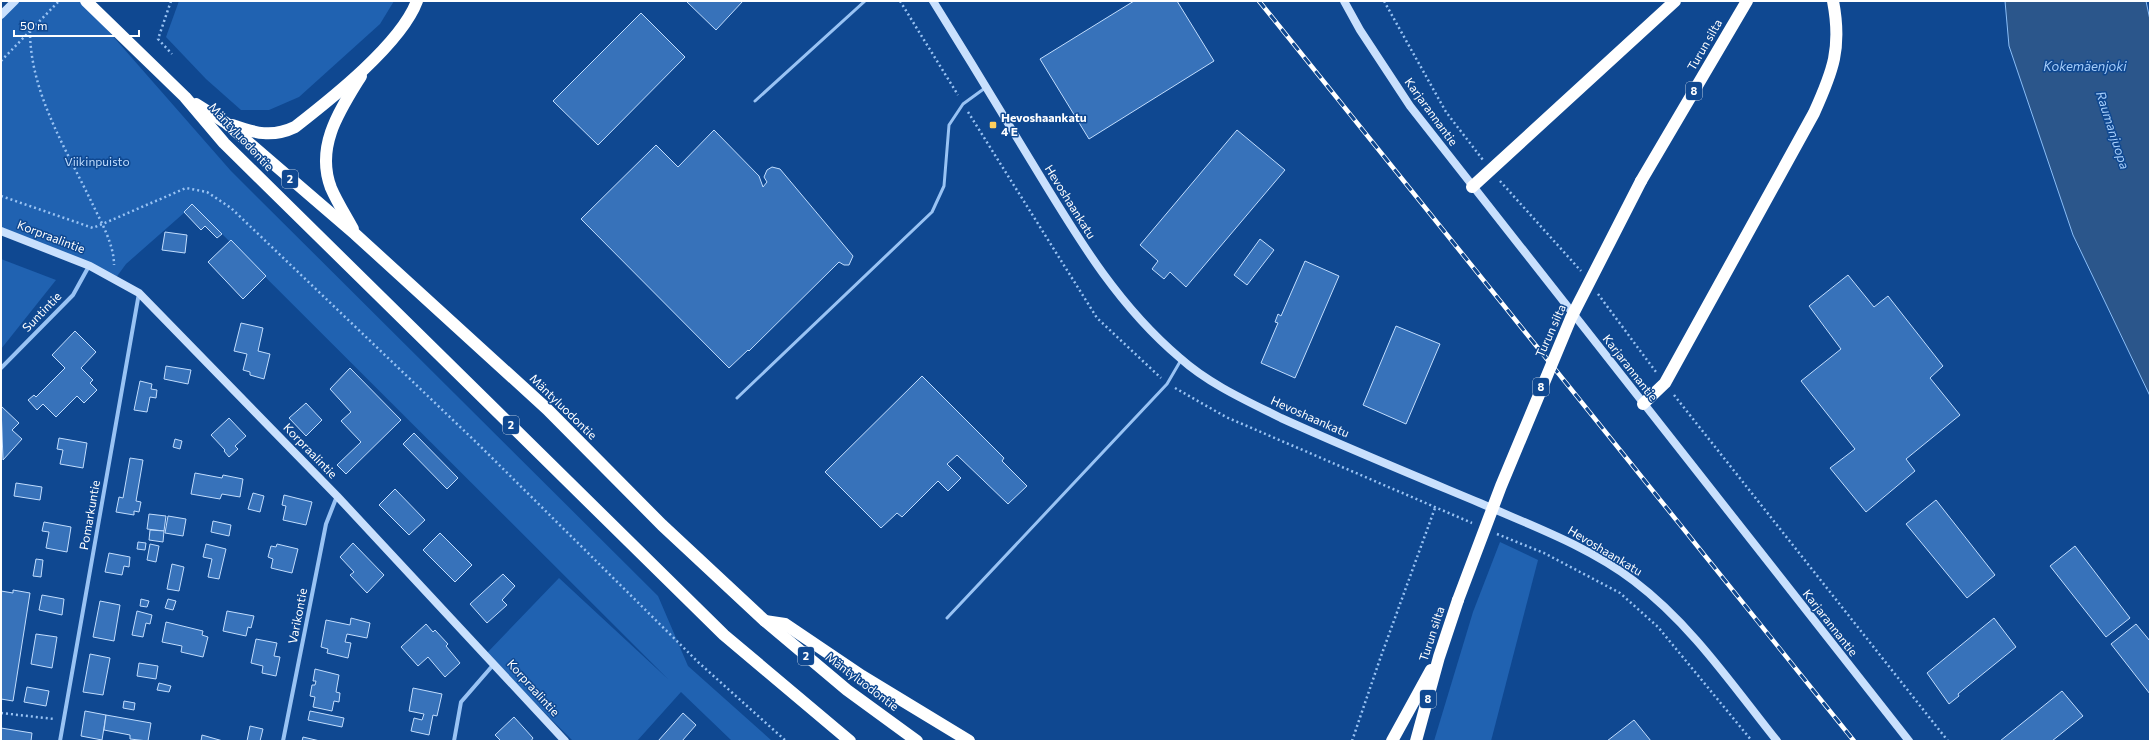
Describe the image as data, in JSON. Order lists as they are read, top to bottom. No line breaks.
{"streets":{"highway":["Turun silta","8","Mäntyluodontie","2"],"street":["Karjarannantie","Hevoshaankatu","Korpraalintie","Suntintie","Pomarkuntie","Varikontie"]},"crossings":[["Korpraalintie","Suntintie"],["Korpraalintie","Pomarkuntie"],["Korpraalintie","Varikontie"]],"water":["Kokemäenjoki","Raumanjuopa"],"parks":["Viikinpuisto"],"places":{"transit":["Hevoshaankatu 4 E"]},"scale_bar":"50 m"}
